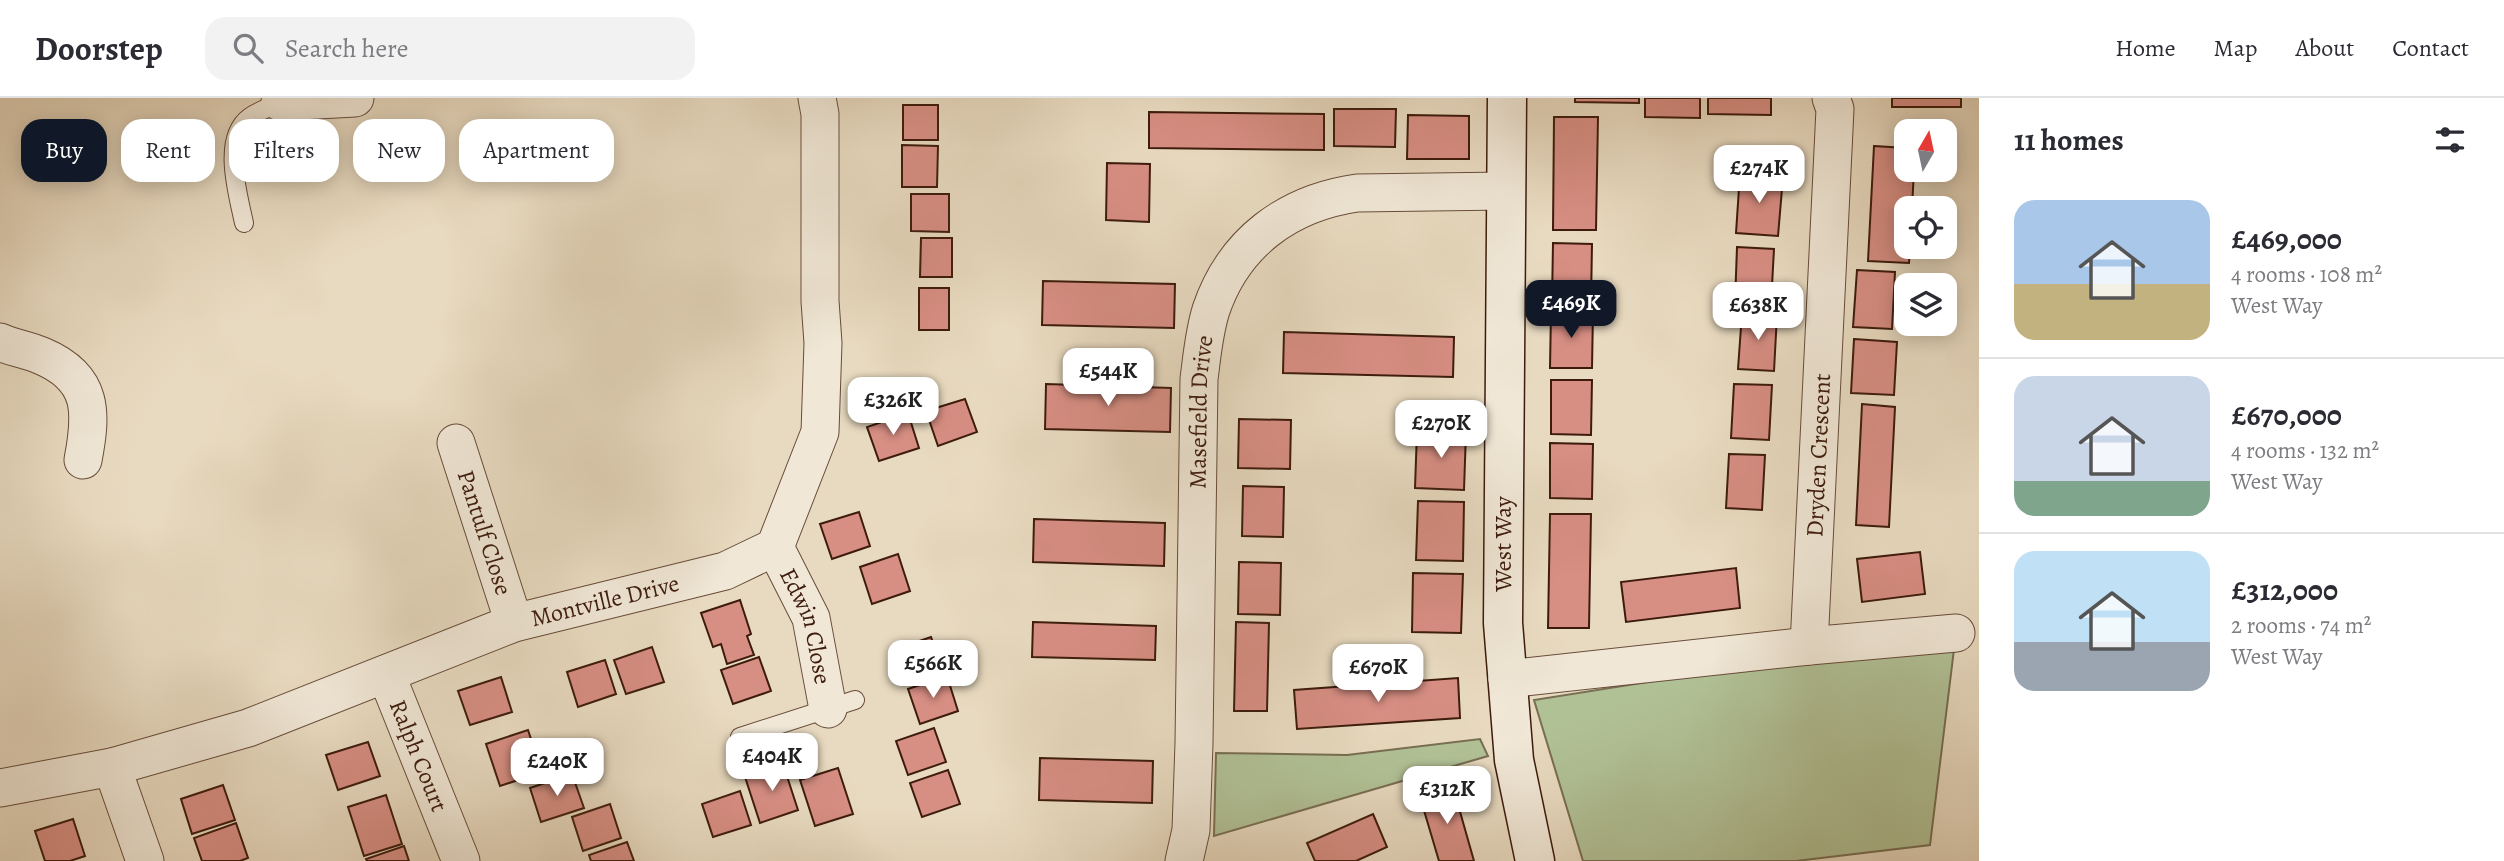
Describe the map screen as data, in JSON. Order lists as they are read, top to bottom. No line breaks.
{"streets":{"street":["Masefield Drive","Dryden Crescent","Pantulf Close","West Way","Montville Drive","Edwin Close","Ralph Court"]},"crossings":[["Masefield Drive","West Way"],["Pantulf Close","Montville Drive"],["Montville Drive","Edwin Close"],["Montville Drive","Ralph Court"]],"north":"top","page":{"header":"Doorstep","search":"Search here","nav":["Home","Map","About","Contact"],"heading":"11 homes","chip":["Buy","Rent","Filters","New","Apartment"],"price":["£274K","£469K","£638K","£544K","£326K","£270K","£566K","£670K","£404K","£240K","£312K"],"list":[{"name":"£469,000","note":"4 rooms · 108 m² · West Way"},{"name":"£670,000","note":"4 rooms · 132 m² · West Way"},{"name":"£312,000","note":"2 rooms · 74 m² · West Way"}]}}
